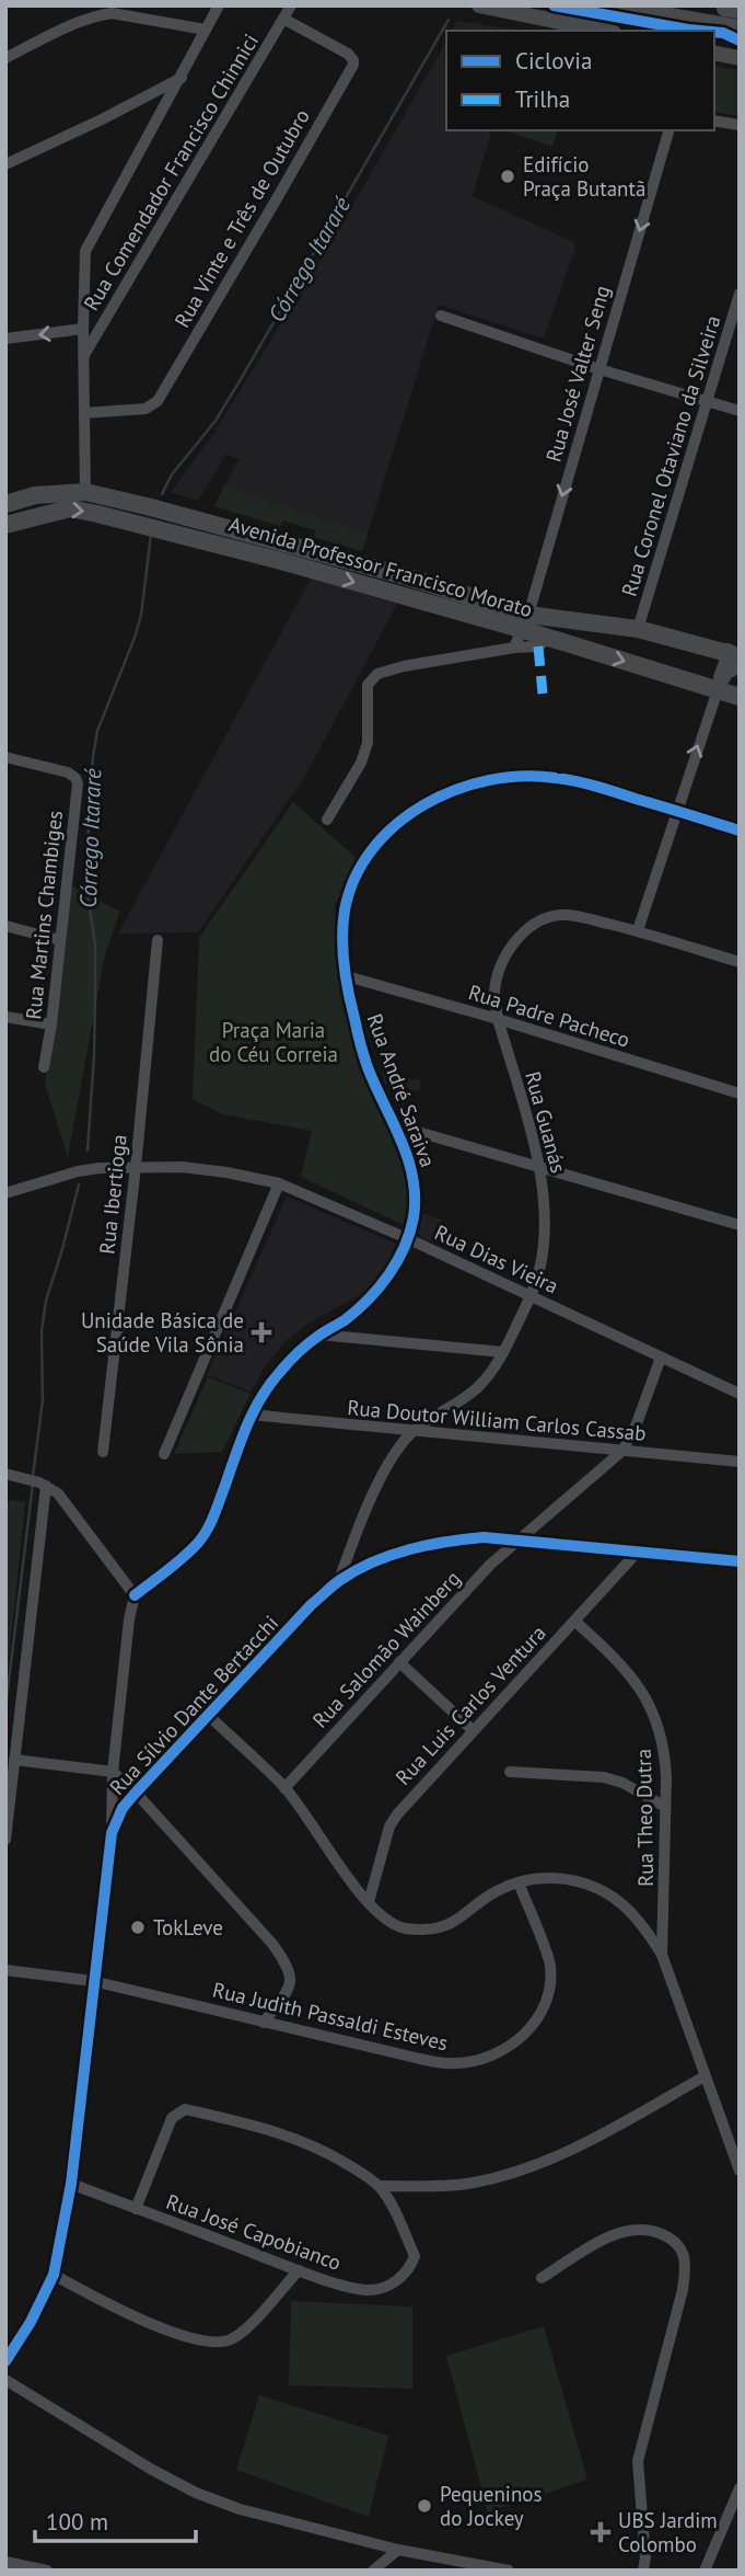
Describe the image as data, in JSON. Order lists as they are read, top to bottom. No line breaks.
{"streets":{"highway":["Avenida Professor Francisco Morato"],"street":["Rua Comendador Francisco Chinnici","Rua Vinte e Três de Outubro","Rua José Valter Seng","Rua Coronel Otaviano da Silveira","Rua Martins Chambiges","Rua Padre Pacheco","Rua André Saraiva","Rua Guanás","Rua Ibertioga","Rua Dias Vieira","Rua Doutor William Carlos Cassab","Rua Salomão Wainberg","Rua Sílvio Dante Bertacchi","Rua Luis Carlos Ventura","Rua Theo Dutra","Rua Judith Passaldi Esteves","Rua José Capobianco"]},"crossings":[["Rua Comendador Francisco Chinnici","Rua Vinte e Três de Outubro"],["Rua José Valter Seng","Avenida Professor Francisco Morato"],["Rua Coronel Otaviano da Silveira","Avenida Professor Francisco Morato"],["Rua Padre Pacheco","Rua André Saraiva"],["Rua Padre Pacheco","Rua Guanás"],["Rua André Saraiva","Rua Dias Vieira"],["Rua André Saraiva","Rua Doutor William Carlos Cassab"],["Rua Guanás","Rua Dias Vieira"],["Rua Guanás","Rua Doutor William Carlos Cassab"],["Rua Guanás","Rua Sílvio Dante Bertacchi"],["Rua Ibertioga","Rua Dias Vieira"],["Rua Doutor William Carlos Cassab","Rua Salomão Wainberg"],["Rua Salomão Wainberg","Rua Sílvio Dante Bertacchi"],["Rua Sílvio Dante Bertacchi","Rua Luis Carlos Ventura"],["Rua Sílvio Dante Bertacchi","Rua Judith Passaldi Esteves"],["Rua Sílvio Dante Bertacchi","Rua José Capobianco"],["Rua Luis Carlos Ventura","Rua Theo Dutra"]],"one_way":["Rua José Valter Seng"],"water":["Córrego Itararé"],"parks":["Praça Maria do Céu Correia"],"places":{"other":["Edifício Praça Butantã","TokLeve","Pequeninos do Jockey"],"health":["Unidade Básica de Saúde Vila Sônia","UBS Jardim Colombo"]},"legend":["Ciclovia","Trilha"],"scale_bar":"100 m"}
